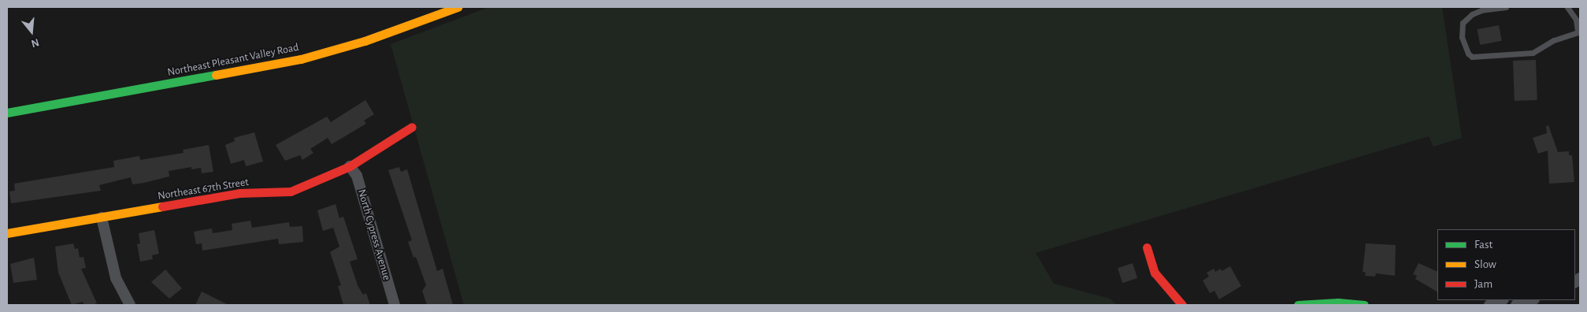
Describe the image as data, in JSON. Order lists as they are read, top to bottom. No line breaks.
{"streets":{"street":["Northeast Pleasant Valley Road","Northeast 67th Street","North Cypress Avenue"]},"crossings":[["Northeast 67th Street","North Cypress Avenue"]],"legend":["Fast","Slow","Jam"],"north":"bottom"}
